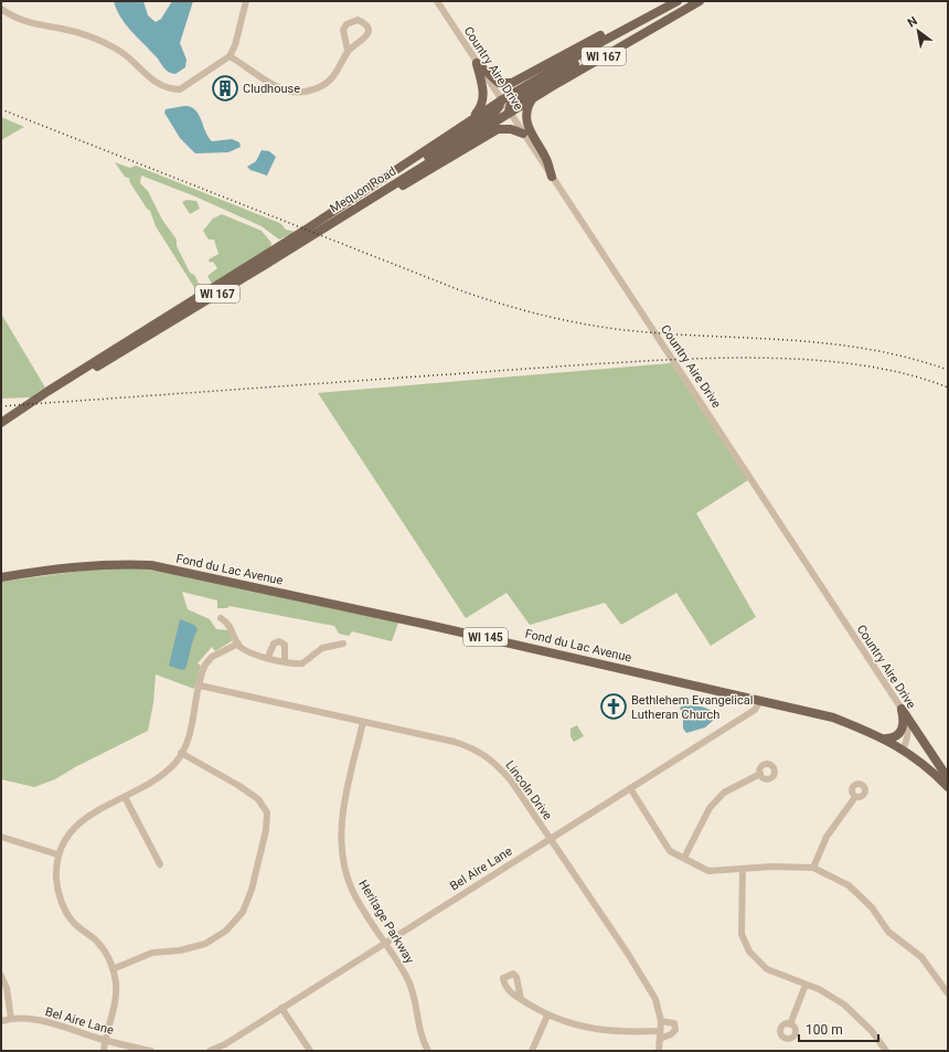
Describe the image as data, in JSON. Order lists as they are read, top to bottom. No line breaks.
{"streets":{"main road":["WI 167","Mequon Road","Fond du Lac Avenue","WI 145"],"street":["Country Aire Drive","Lincoln Drive","Bel Aire Lane","Heritage Parkway"]},"crossings":[["Country Aire Drive","Mequon Road"],["Country Aire Drive","Fond du Lac Avenue"],["Fond du Lac Avenue","Bel Aire Lane"],["Lincoln Drive","Bel Aire Lane"],["Lincoln Drive","Heritage Parkway"],["Bel Aire Lane","Heritage Parkway"]],"places":{"building":["Cludhouse"],"church":["Bethlehem Evangelical Lutheran Church"]},"scale_bar":"100 m","north":"top left"}
